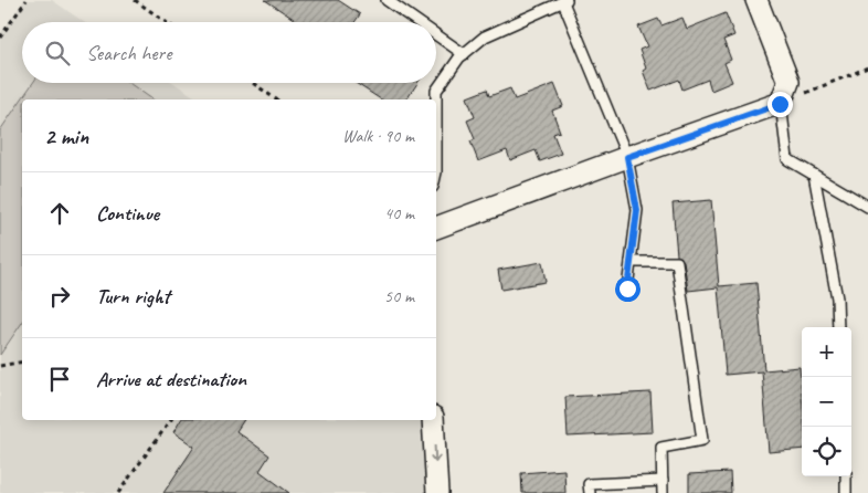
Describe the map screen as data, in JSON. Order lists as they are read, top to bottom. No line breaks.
{"page":{"search":"Search here","heading":["2 min","Walk · 90 m"],"list":[["Continue","40 m"],["Turn right","50 m"],"Arrive at destination"],"map_buttons":["+","−"]}}
